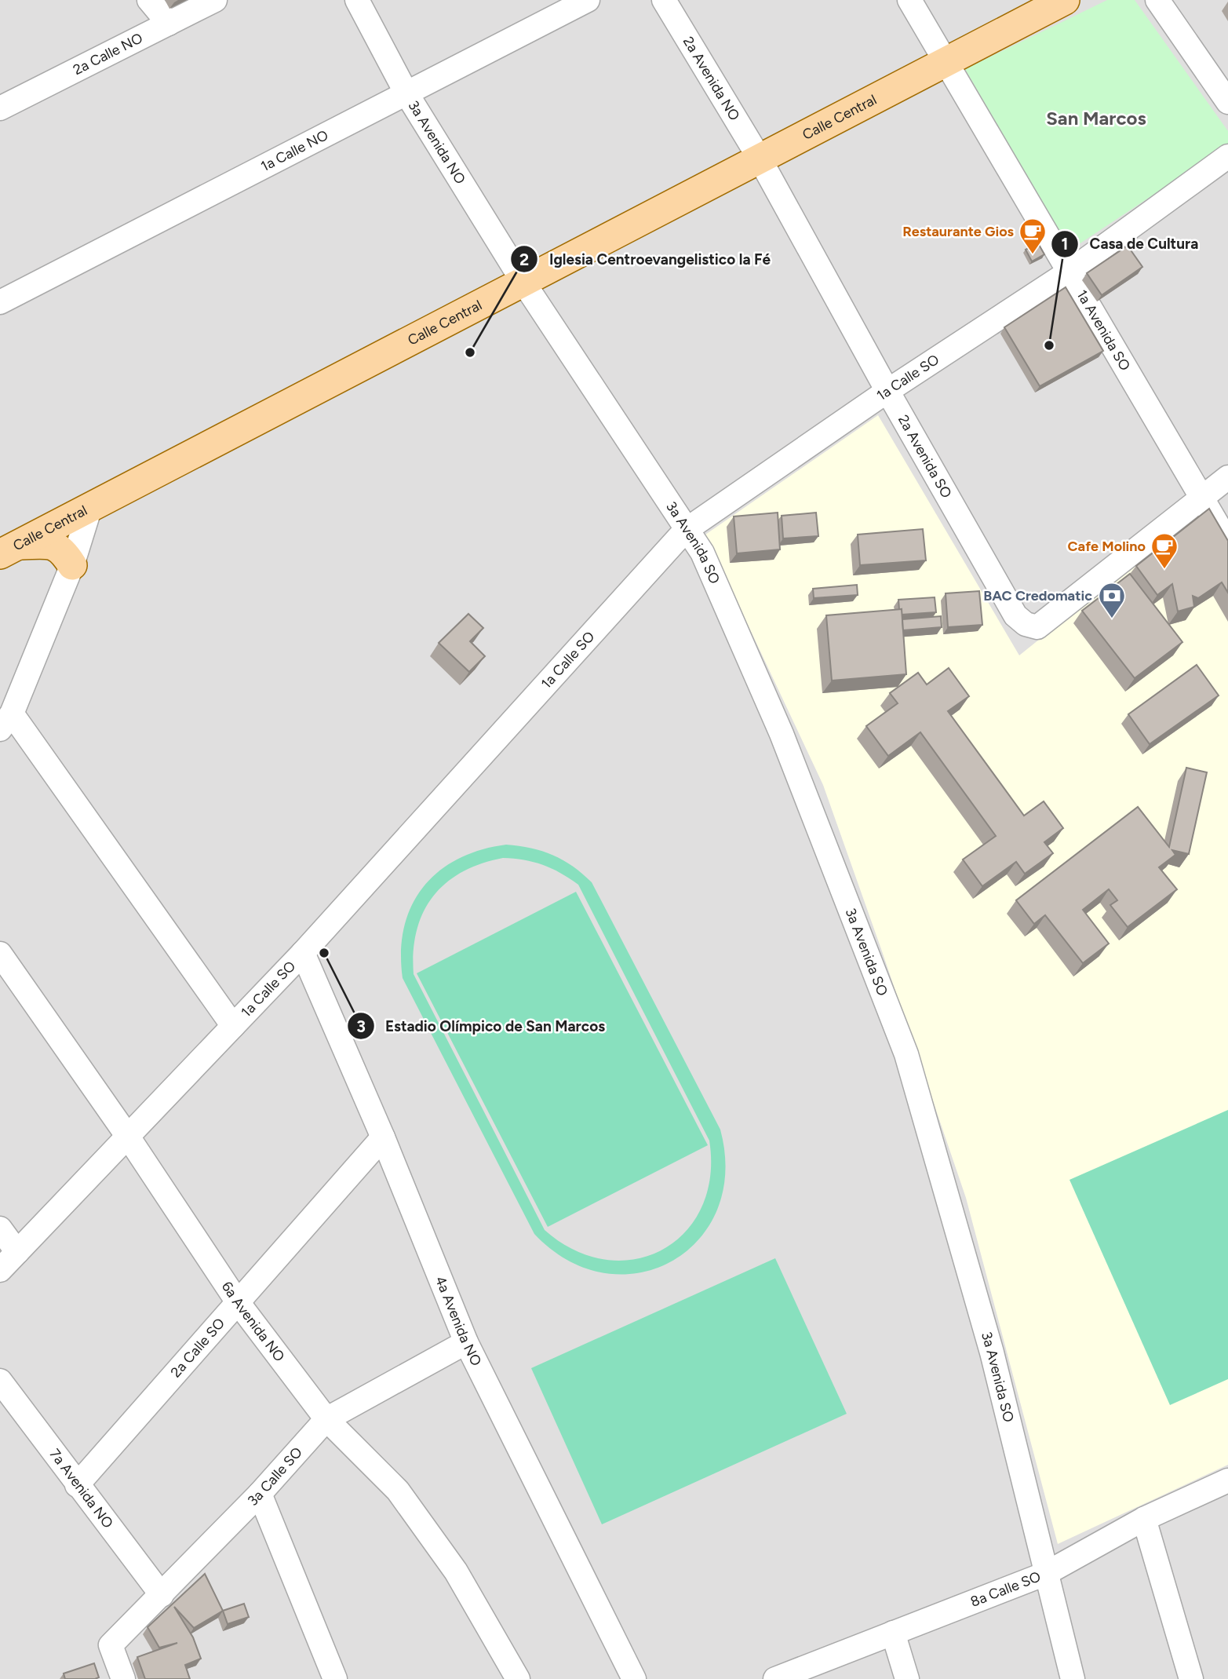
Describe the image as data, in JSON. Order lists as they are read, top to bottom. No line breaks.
{"streets":{"main road":["Calle Central"],"street":["2a Calle NO","2a Avenida NO","3a Avenida NO","1a Calle NO","1a Avenida SO","1a Calle SO","2a Avenida SO","3a Avenida SO","4a Avenida NO","6a Avenida NO","2a Calle SO","3a Calle SO","7a Avenida NO","8a Calle SO"]},"crossings":[["2a Avenida NO","Calle Central"],["2a Avenida NO","2a Avenida SO"],["Calle Central","3a Avenida NO"],["Calle Central","1a Avenida SO"],["Calle Central","2a Avenida SO"],["Calle Central","3a Avenida SO"],["3a Avenida NO","1a Calle NO"],["3a Avenida NO","3a Avenida SO"],["1a Avenida SO","1a Calle SO"],["1a Avenida SO","2a Avenida SO"],["1a Calle SO","2a Avenida SO"],["1a Calle SO","3a Avenida SO"],["1a Calle SO","4a Avenida NO"],["1a Calle SO","6a Avenida NO"],["3a Avenida SO","8a Calle SO"],["4a Avenida NO","2a Calle SO"],["4a Avenida NO","3a Calle SO"],["6a Avenida NO","2a Calle SO"],["6a Avenida NO","3a Calle SO"],["2a Calle SO","7a Avenida NO"],["3a Calle SO","7a Avenida NO"]],"districts":["San Marcos"],"places":{"cafe":["Restaurante Gios","Cafe Molino"],"other":["Casa de Cultura","Iglesia Centroevangelistico la Fé","Estadio Olímpico de San Marcos"],"bank":["BAC Credomatic"]}}
